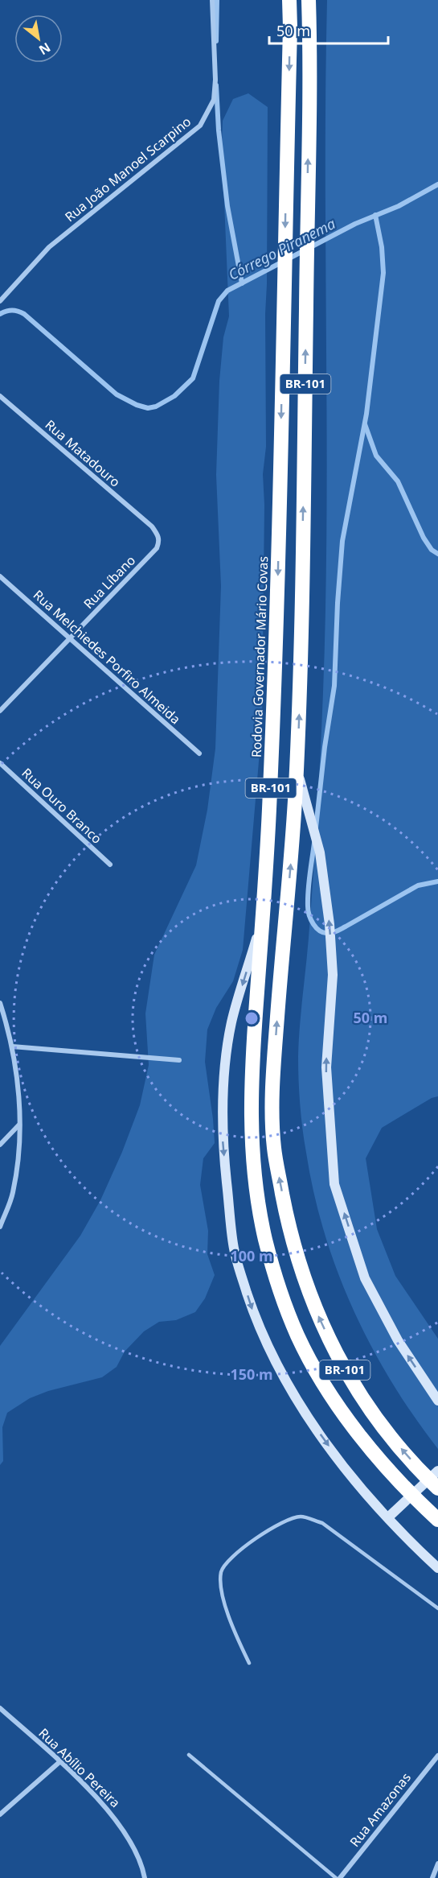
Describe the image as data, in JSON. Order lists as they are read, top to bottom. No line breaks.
{"streets":{"highway":["BR-101","Rodovia Governador Mário Covas"],"street":["Rua João Manoel Scarpino","Rua Matadouro","Rua Líbano","Rua Melchiedes Porfiro Almeida","Rua Ouro Branco","Rua Abílio Pereira","Rua Amazonas"]},"crossings":[["Rua Matadouro","Rua Líbano"],["Rua Líbano","Rua Melchiedes Porfiro Almeida"]],"water":["Córrego Piranema"],"scale_bar":"50 m","north":"bottom right","rings":["50 m","100 m","150 m"]}
